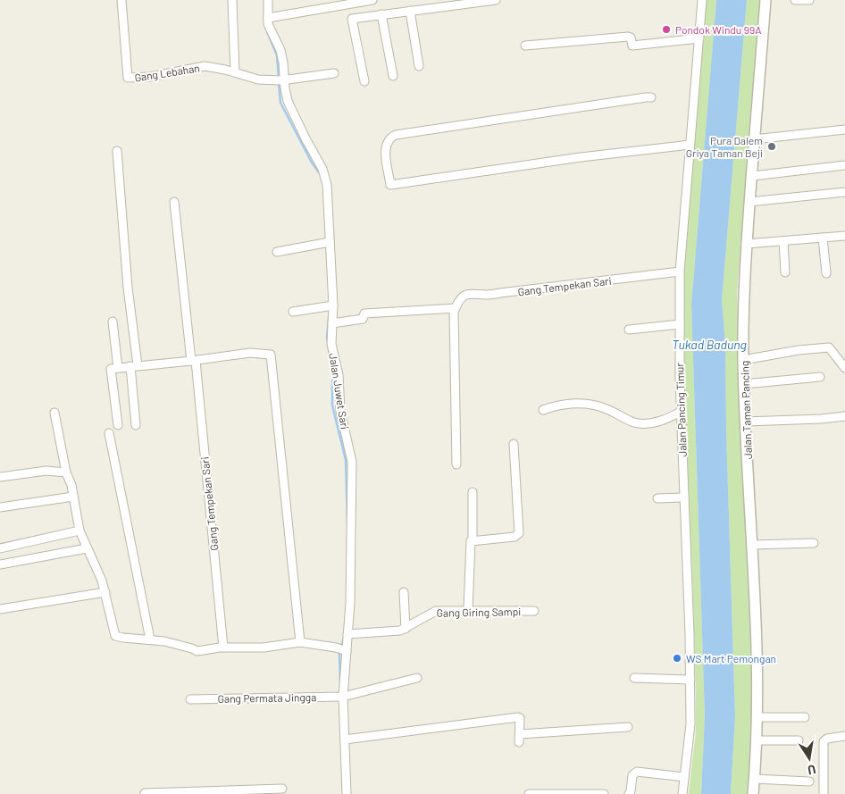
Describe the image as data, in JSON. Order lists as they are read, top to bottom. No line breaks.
{"streets":{"street":["Gang Lebahan","Gang Tempekan Sari","Jalan Juwet Sari","Jalan Pancing Timur","Jalan Taman Pancing","Gang Giring Sampi","Gang Permata Jingga"]},"crossings":[["Gang Lebahan","Jalan Juwet Sari"],["Gang Tempekan Sari","Jalan Pancing Timur"],["Jalan Juwet Sari","Gang Giring Sampi"],["Jalan Juwet Sari","Gang Permata Jingga"]],"water":["Tukad Badung"],"places":["Pondok Windu 99A","Pura Dalem Griya Taman Beji","WS Mart Pemongan"],"north":"bottom"}
